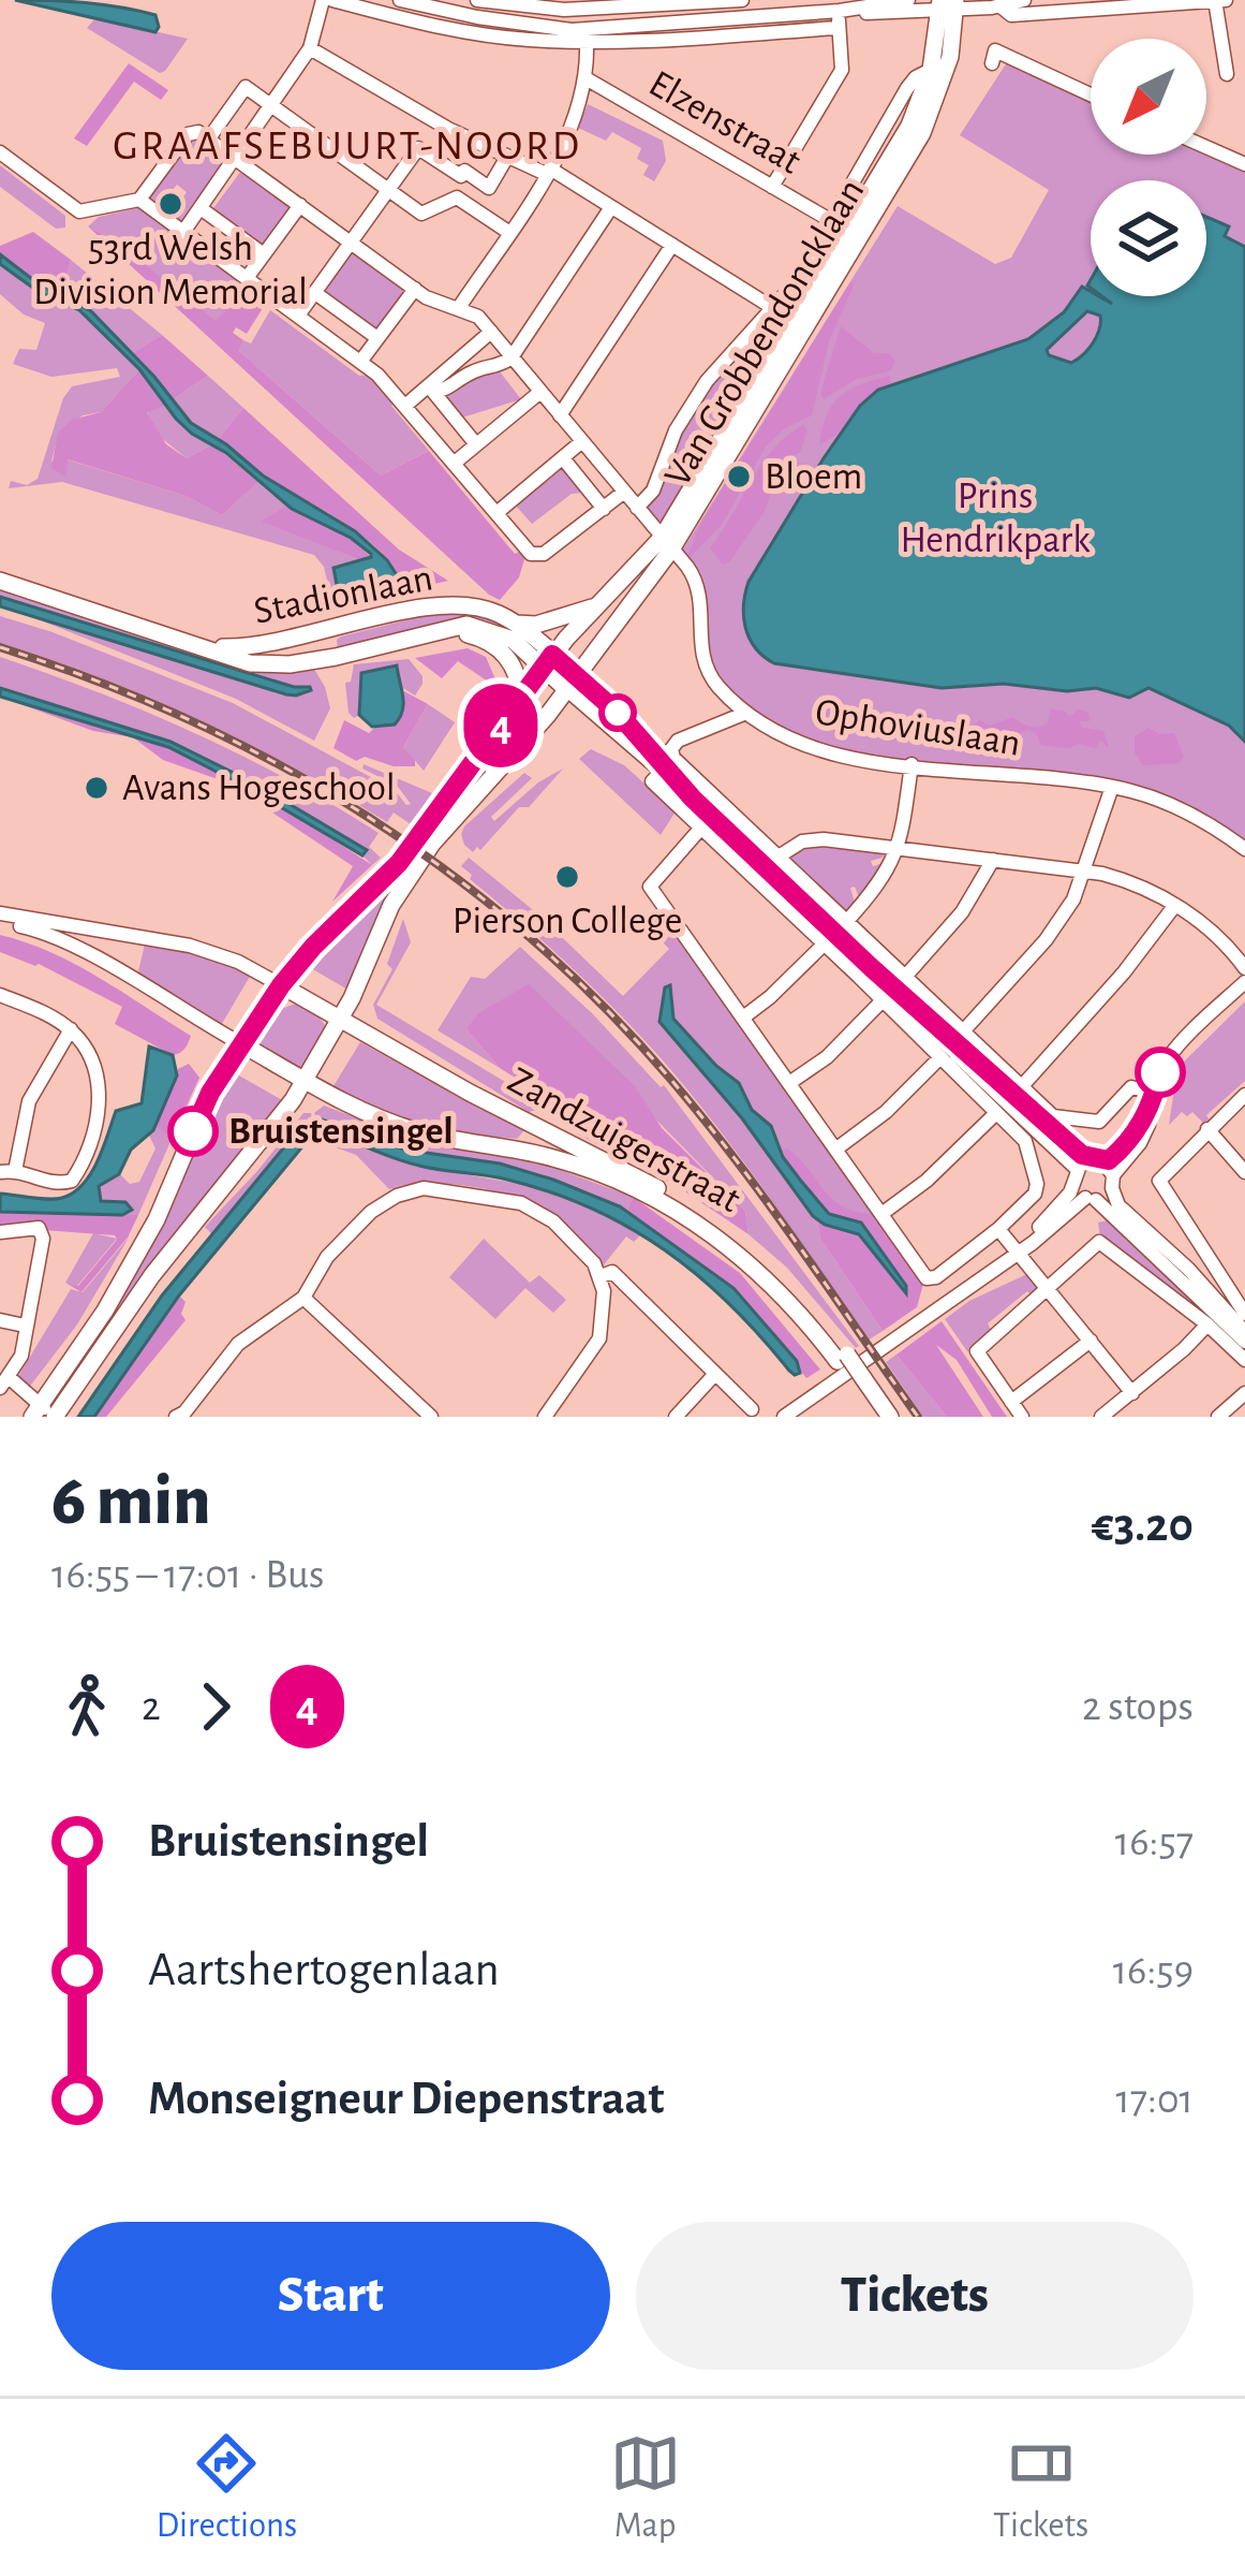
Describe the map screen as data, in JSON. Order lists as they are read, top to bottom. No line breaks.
{"streets":{"main road":["Van Grobbendoncklaan","Stadionlaan","Zandzuigerstraat"],"street":["Elzenstraat","Ophoviuslaan"]},"crossings":[["Elzenstraat","Van Grobbendoncklaan"],["Van Grobbendoncklaan","Stadionlaan"],["Van Grobbendoncklaan","Ophoviuslaan"]],"districts":["GRAAFSEBUURT-NOORD"],"parks":["Prins Hendrikpark"],"places":["53rd Welsh Division Memorial","Bloem","Avans Hogeschool","Pierson College","Bruistensingel"],"lines":["bus line 4"],"north":"bottom left","page":{"on_map":"4","heading":["6 min","16:55 – 17:01 · Bus","€3.20"],"legs":["2","4","2 stops"],"list":[{"name":"Bruistensingel","value":"16:57"},{"name":"Aartshertogenlaan","value":"16:59"},{"name":"Monseigneur Diepenstraat","value":"17:01"}],"buttons":["Start","Tickets"],"tabs":["Directions","Map","Tickets"]}}
